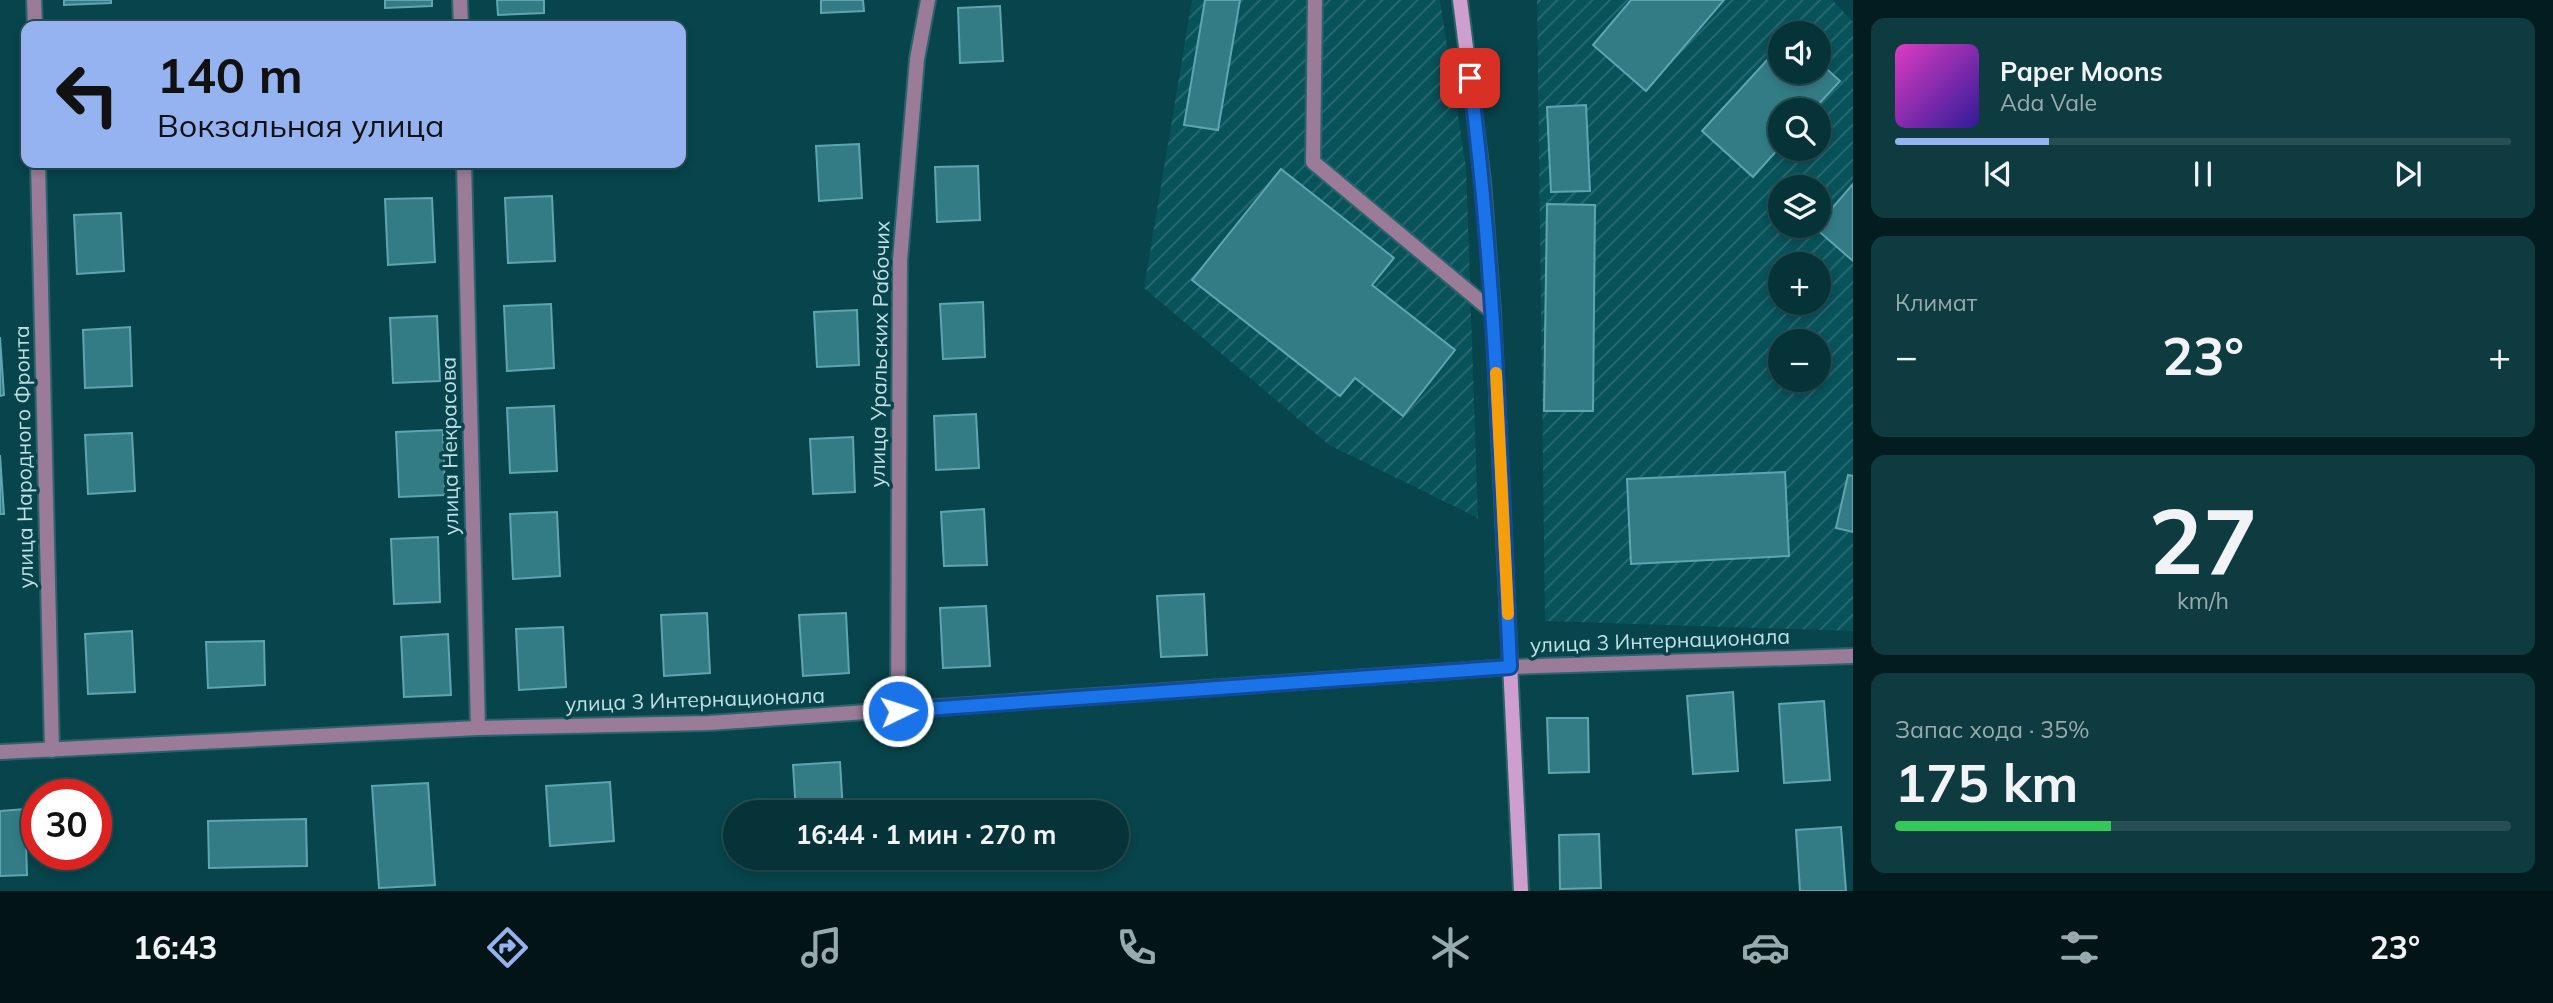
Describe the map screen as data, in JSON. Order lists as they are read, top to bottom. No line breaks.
{"streets":{"street":["улица Уральских Рабочих","улица Некрасова","улица Народного Фронта","улица 3 Интернационала"]},"crossings":[["улица Уральских Рабочих","улица 3 Интернационала"],["улица Некрасова","улица 3 Интернационала"],["улица Народного Фронта","улица 3 Интернационала"]],"page":{"map_buttons":["+","−"],"turn":["140 m","Вокзальная улица"],"song":["Paper Moons","Ada Vale"],"tile":["Климат",["27","km/h"],["Запас хода · 35%","175 km"]],"heat":["−","23°","+"],"limit":"30","trip":"16:44 · 1 мин · 270 m","tabs":["16:43","23°"]}}
